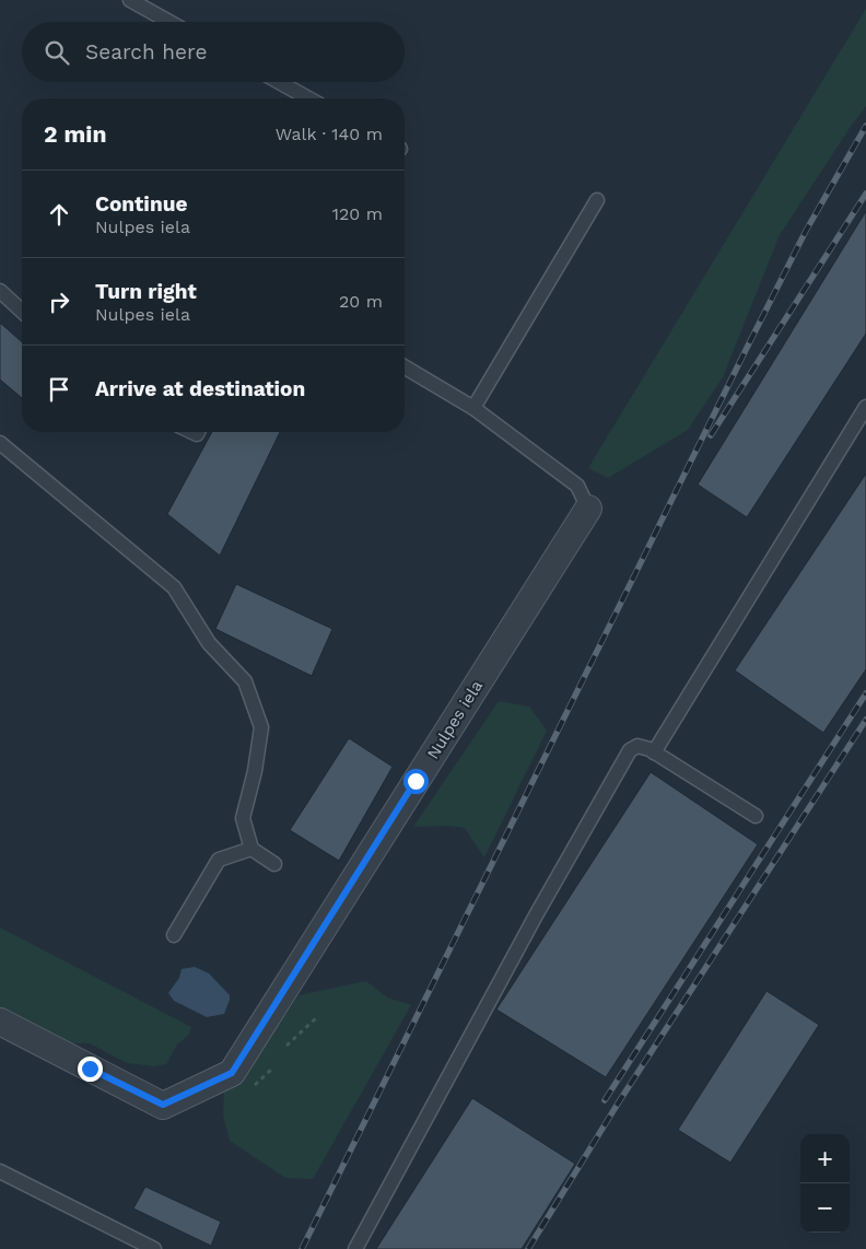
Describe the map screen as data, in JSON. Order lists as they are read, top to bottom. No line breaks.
{"streets":{"street":["Nulpes iela"]},"page":{"search":"Search here","heading":["2 min","Walk · 140 m"],"list":[["Continue","Nulpes iela","120 m"],["Turn right","Nulpes iela","20 m"],"Arrive at destination"],"map_buttons":["+","−"]}}
